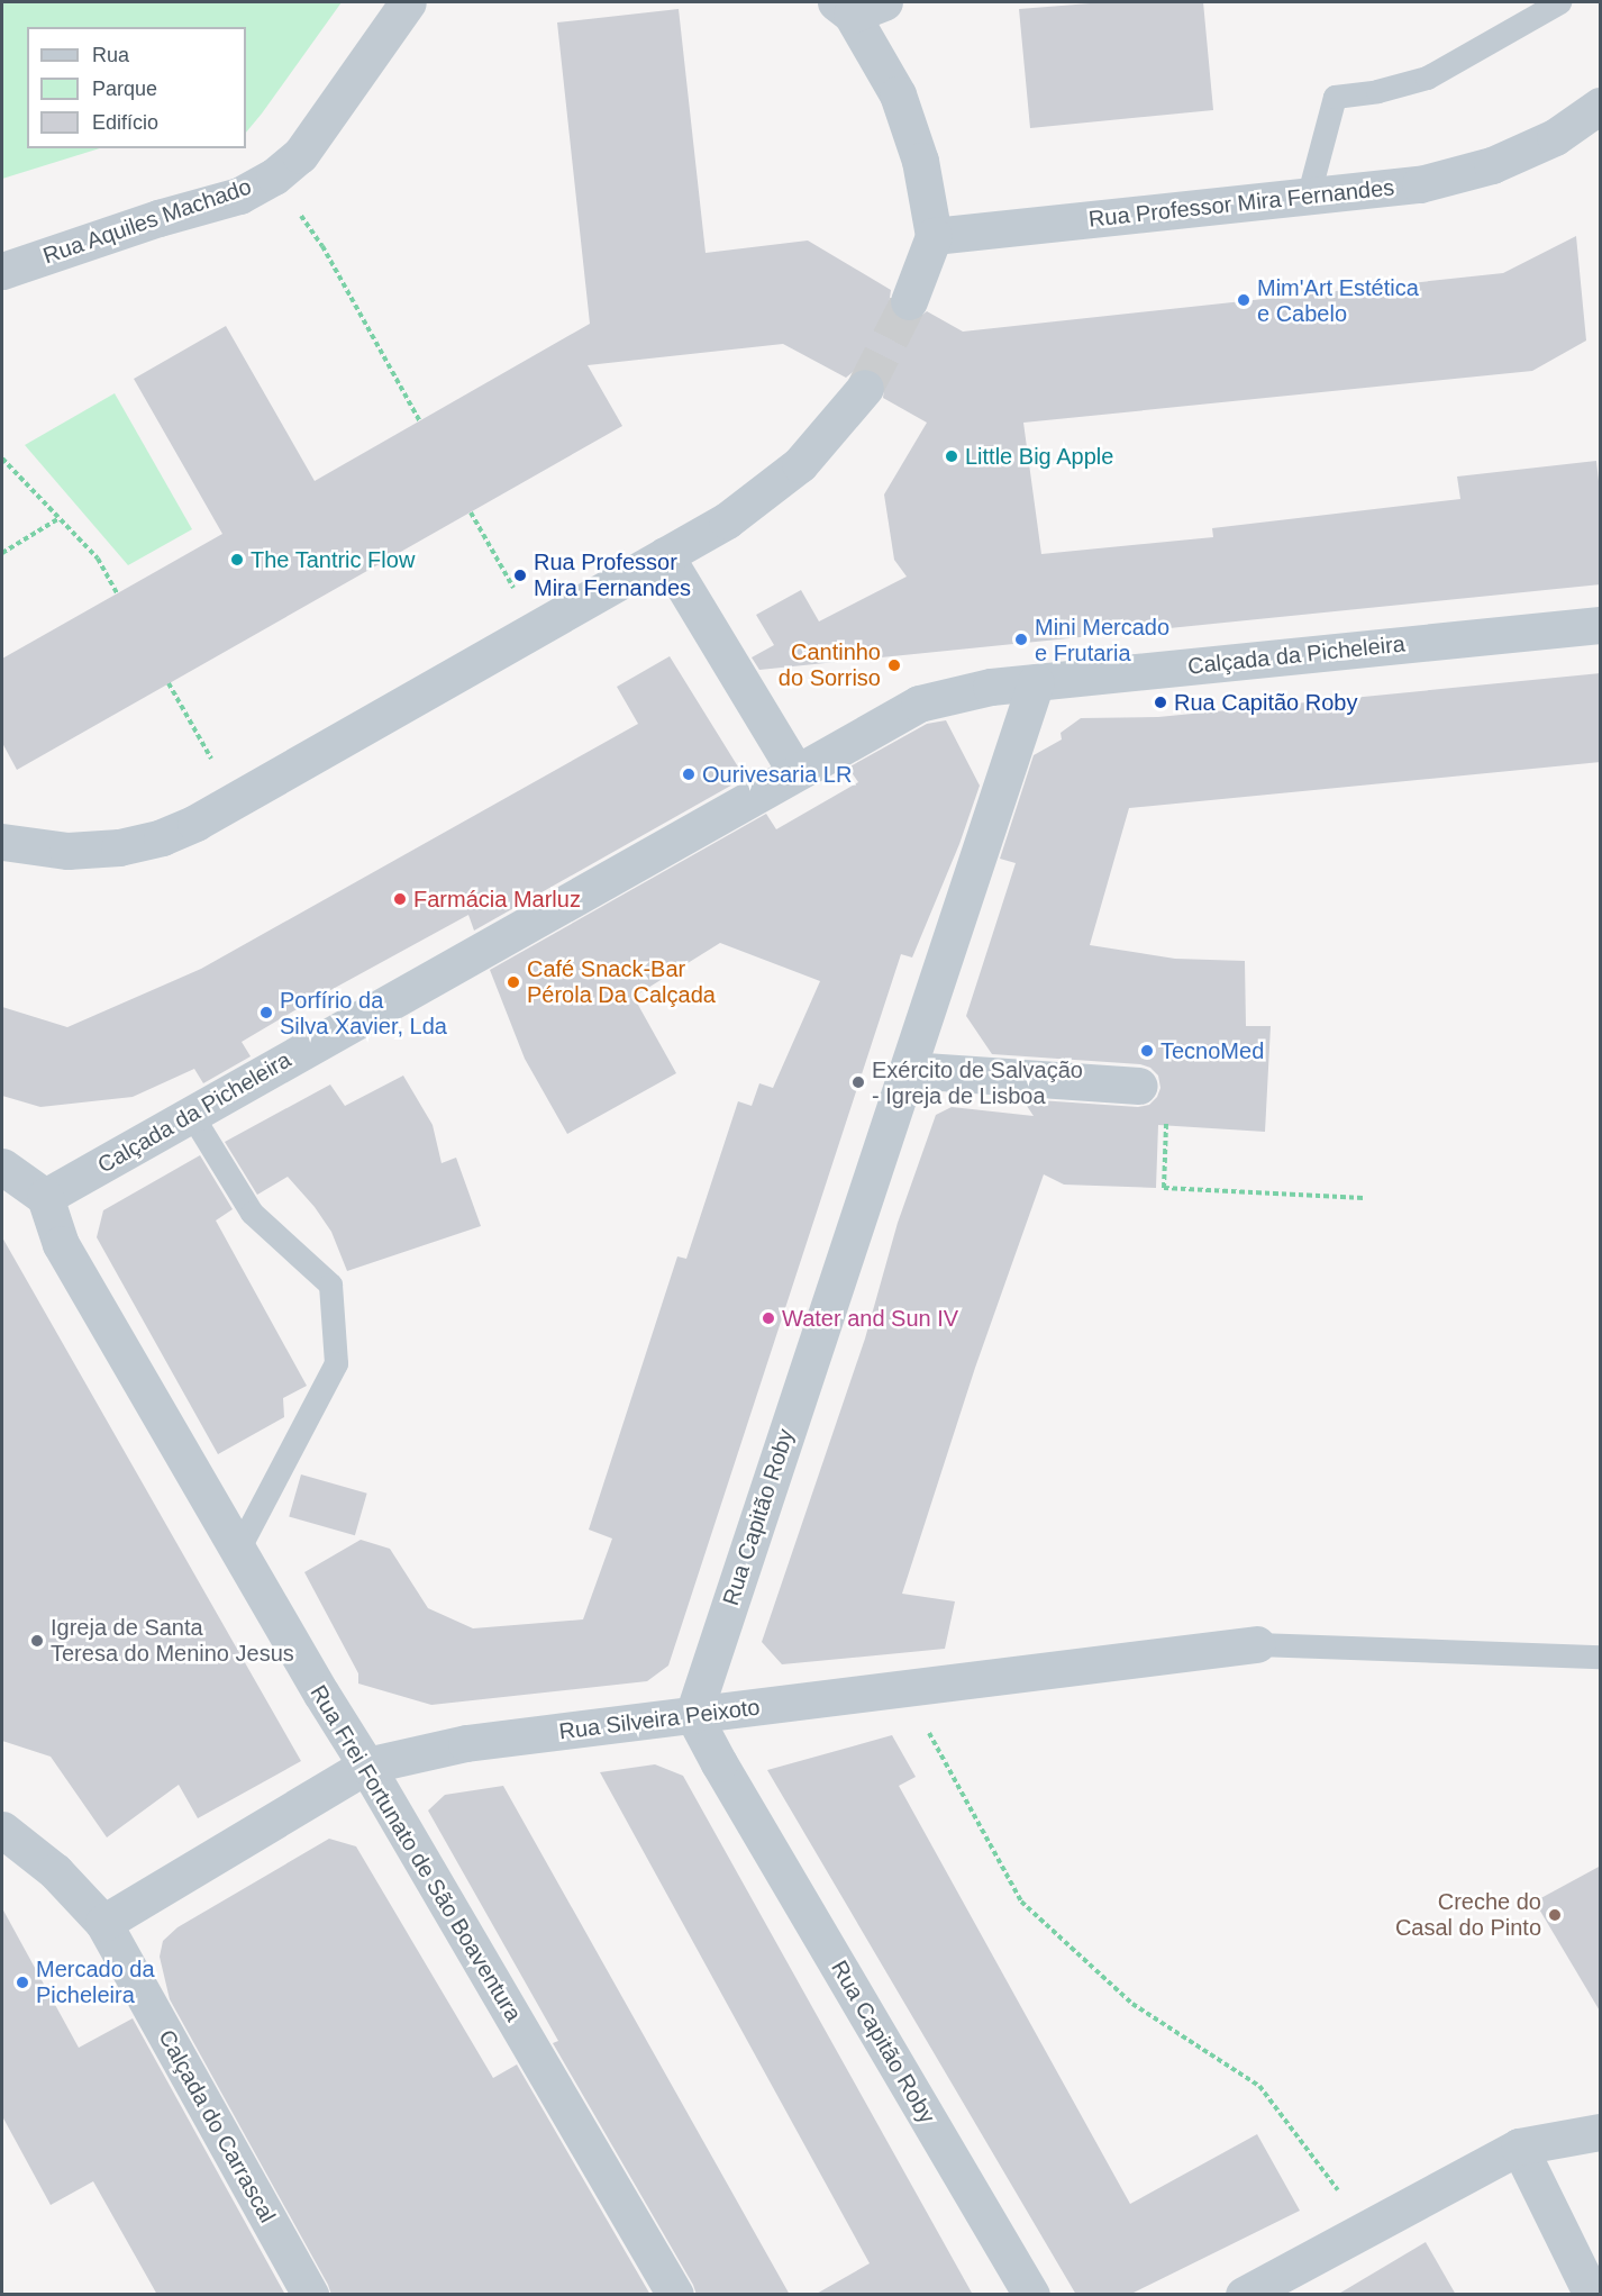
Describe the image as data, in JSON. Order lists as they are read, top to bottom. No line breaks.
{"streets":{"street":["Rua Professor Mira Fernandes","Rua Aquiles Machado","Calçada da Picheleira","Rua Capitão Roby","Rua Silveira Peixoto","Rua Frei Fortunato de São Boaventura","Calçada do Carrascal"]},"crossings":[["Calçada da Picheleira","Rua Capitão Roby"],["Calçada da Picheleira","Rua Frei Fortunato de São Boaventura"],["Rua Capitão Roby","Rua Silveira Peixoto"],["Rua Silveira Peixoto","Rua Frei Fortunato de São Boaventura"],["Rua Silveira Peixoto","Calçada do Carrascal"]],"places":["Mim'Art Estética e Cabelo","Little Big Apple","The Tantric Flow","Rua Professor Mira Fernandes","Mini Mercado e Frutaria","Cantinho do Sorriso","Rua Capitão Roby","Ourivesaria LR","Farmácia Marluz","Café Snack-Bar Pérola Da Calçada","Porfírio da Silva Xavier, Lda","TecnoMed","Exército de Salvação - Igreja de Lisboa","Water and Sun IV","Igreja de Santa Teresa do Menino Jesus","Creche do Casal do Pinto","Mercado da Picheleira"],"legend":["Rua","Parque","Edifício"]}
